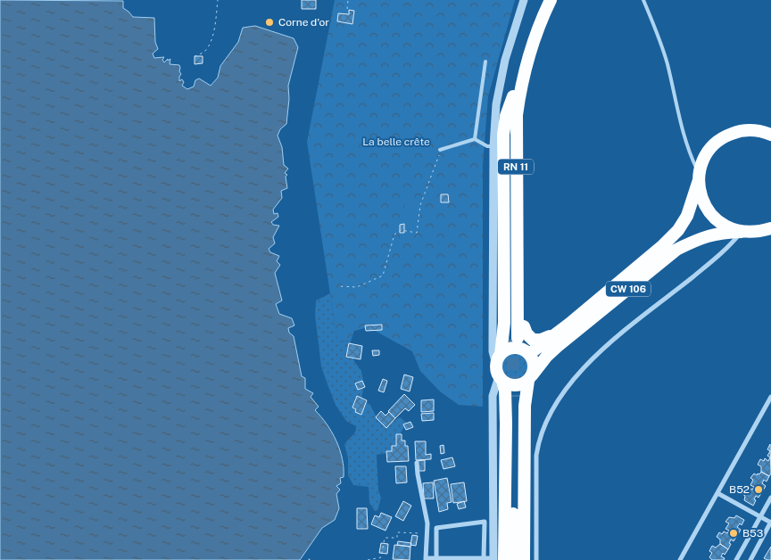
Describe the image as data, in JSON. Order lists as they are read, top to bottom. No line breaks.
{"streets":{"highway":["RN 11","CW 106"]},"parks":["La belle crête"],"places":["Corne d'or","B52","B53"]}
